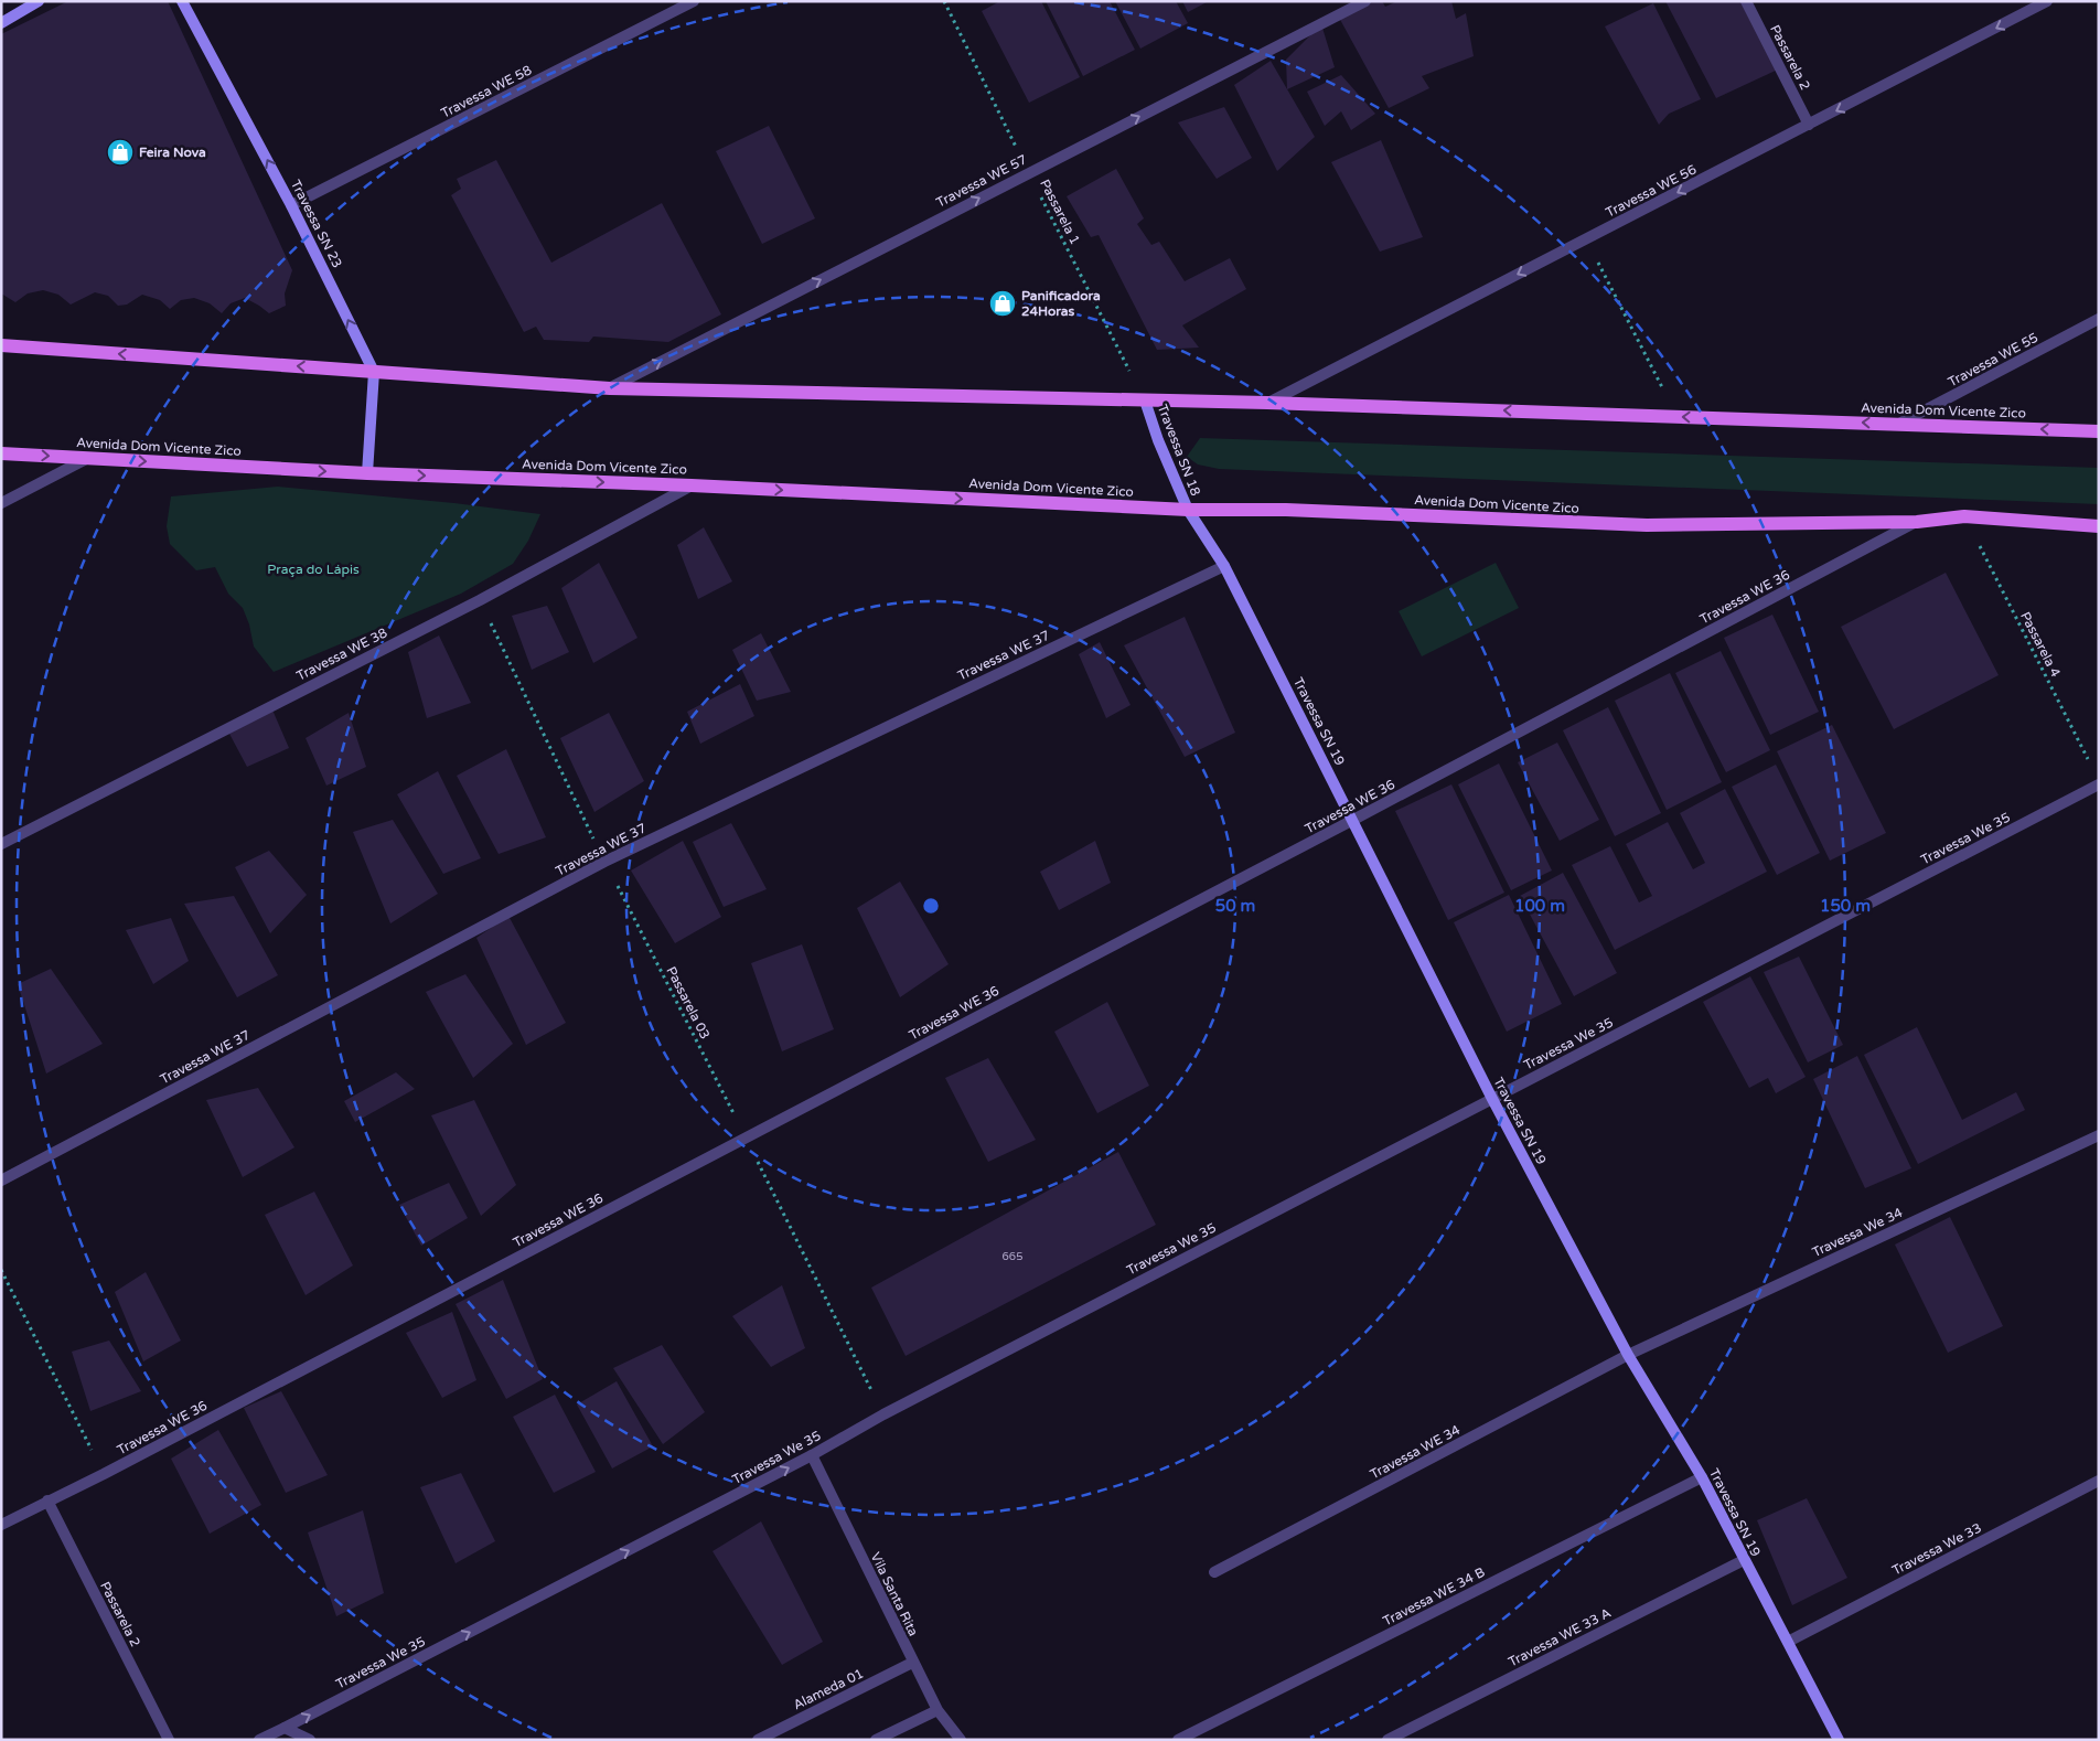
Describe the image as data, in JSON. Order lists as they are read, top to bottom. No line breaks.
{"streets":{"main road":["Travessa SN 23","Avenida Dom Vicente Zico","Travessa SN 18","Travessa SN 19"],"street":["Passarela 2","Travessa WE 58","Travessa WE 57","Travessa WE 56","Travessa WE 55","Travessa WE 36","Travessa WE 38","Travessa WE 37","Travessa We 35","Travessa We 34","Travessa WE 34","Travessa We 33","Vila Santa Rita","Travessa WE 34 B","Travessa WE 33 A","Alameda 01"],"path":["Passarela 1","Passarela 4","Passarela 03"]},"crossings":[["Passarela 2","Travessa WE 56"],["Passarela 2","Travessa WE 36"],["Travessa WE 58","Travessa SN 23"],["Travessa WE 57","Passarela 1"],["Travessa WE 57","Avenida Dom Vicente Zico"],["Travessa WE 56","Avenida Dom Vicente Zico"],["Passarela 1","Avenida Dom Vicente Zico"],["Passarela 1","Travessa SN 18"],["Travessa SN 23","Avenida Dom Vicente Zico"],["Travessa WE 55","Avenida Dom Vicente Zico"],["Avenida Dom Vicente Zico","Travessa SN 18"],["Avenida Dom Vicente Zico","Travessa WE 36"],["Avenida Dom Vicente Zico","Passarela 4"],["Avenida Dom Vicente Zico","Travessa WE 38"],["Avenida Dom Vicente Zico","Travessa SN 19"],["Travessa SN 18","Travessa SN 19"],["Travessa WE 36","Travessa SN 19"],["Travessa WE 36","Passarela 03"],["Travessa WE 38","Passarela 03"],["Travessa WE 37","Travessa SN 19"],["Travessa WE 37","Passarela 03"],["Travessa SN 19","Travessa We 35"],["Travessa SN 19","Travessa We 34"],["Travessa SN 19","Travessa WE 34"],["Travessa SN 19","Travessa We 33"],["Travessa SN 19","Travessa WE 34 B"],["Travessa SN 19","Travessa WE 33 A"],["Travessa We 35","Passarela 03"],["Travessa We 35","Vila Santa Rita"],["Travessa We 34","Travessa WE 34"],["Vila Santa Rita","Alameda 01"]],"one_way":["Travessa WE 57","Travessa WE 56","Travessa SN 23"],"parks":["Praça do Lápis"],"places":{"shop":["Feira Nova","Panificadora 24Horas"]},"house_numbers":["665"],"rings":["50 m","100 m","150 m"]}
